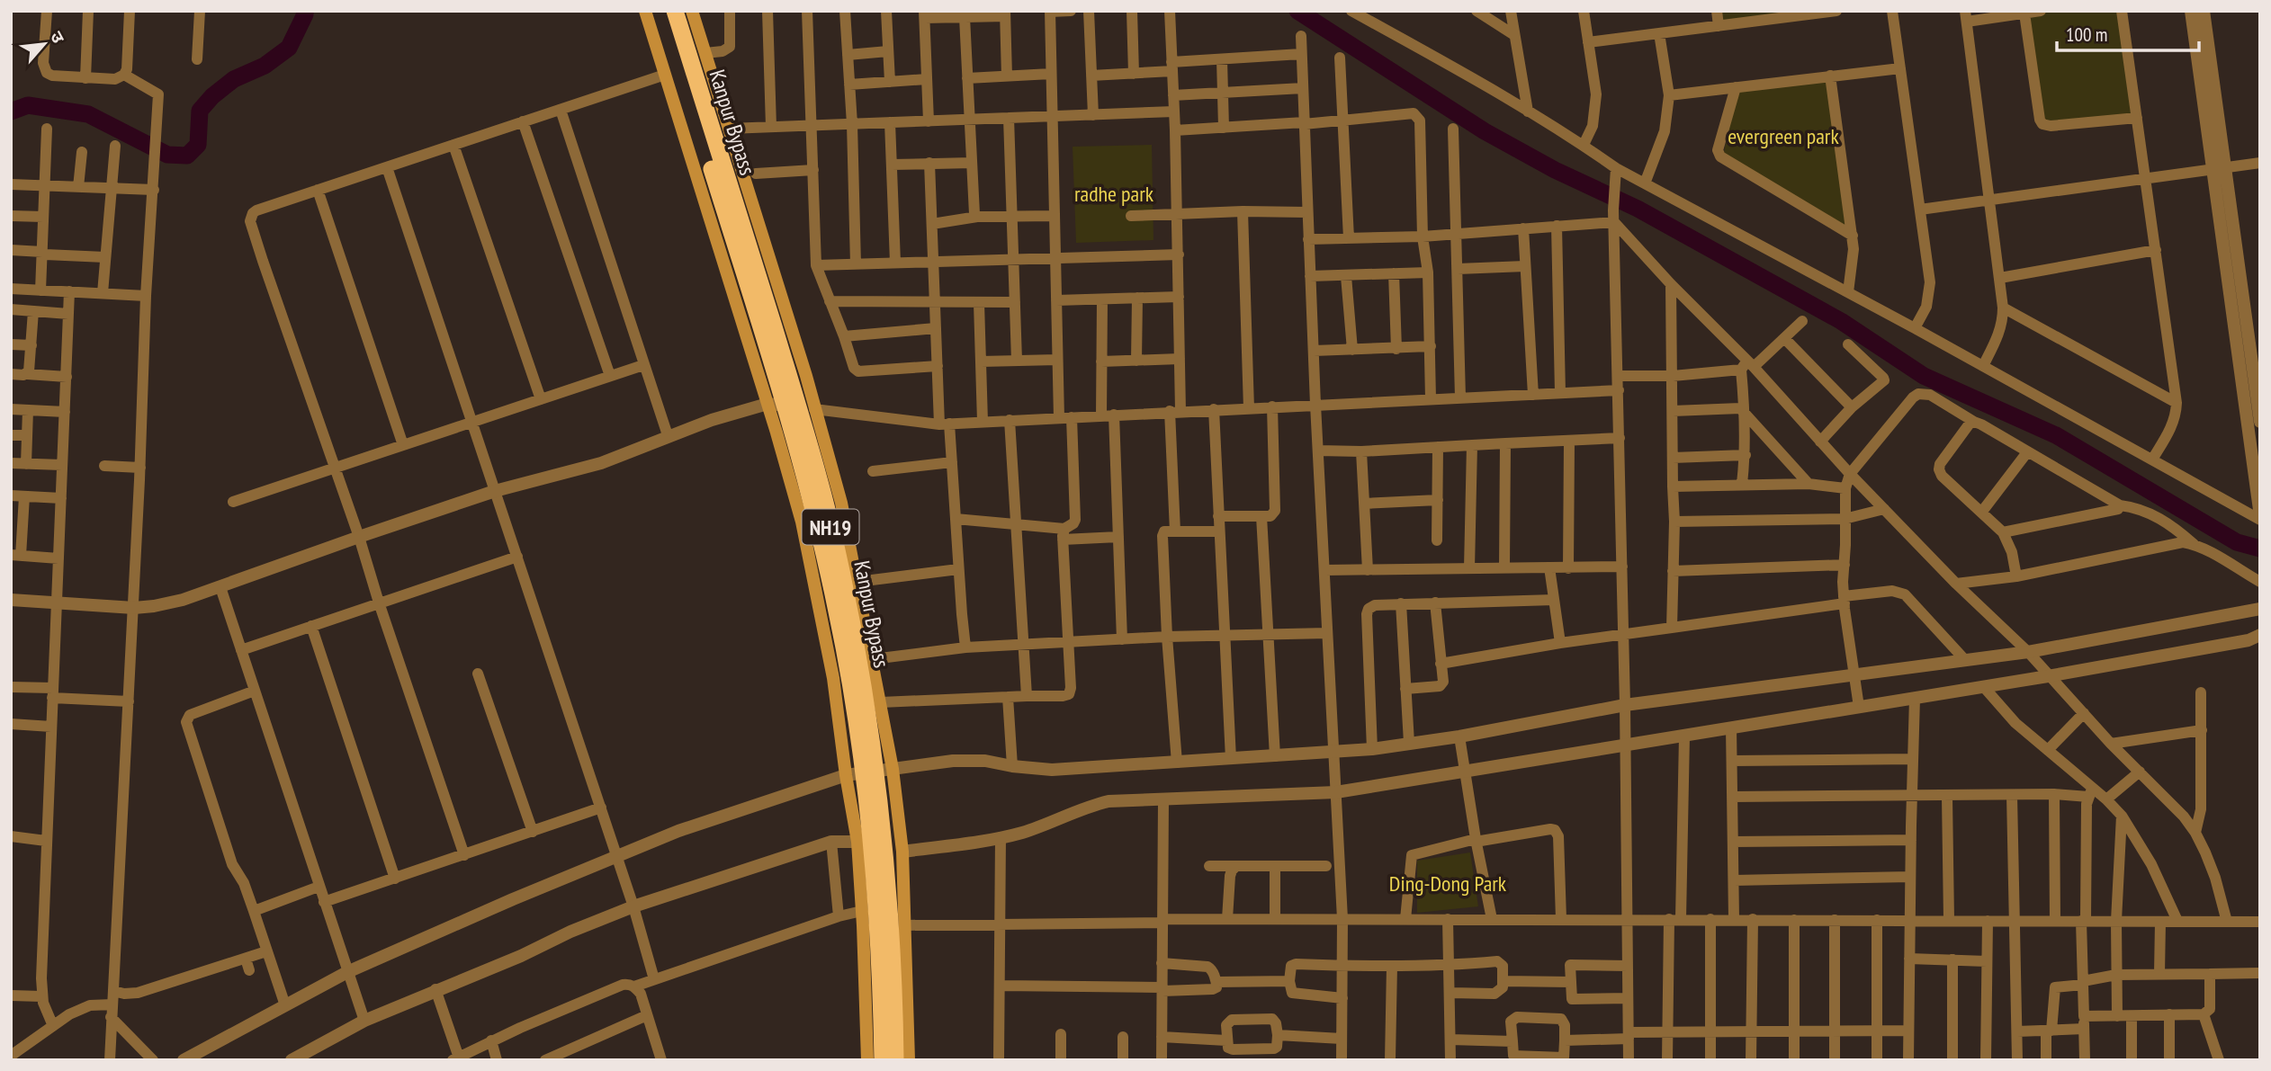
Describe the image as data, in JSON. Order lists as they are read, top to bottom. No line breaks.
{"streets":{"highway":["Kanpur Bypass","NH19"]},"parks":["evergreen park","radhe park","Ding-Dong Park"],"scale_bar":"100 m","north":"top right"}
